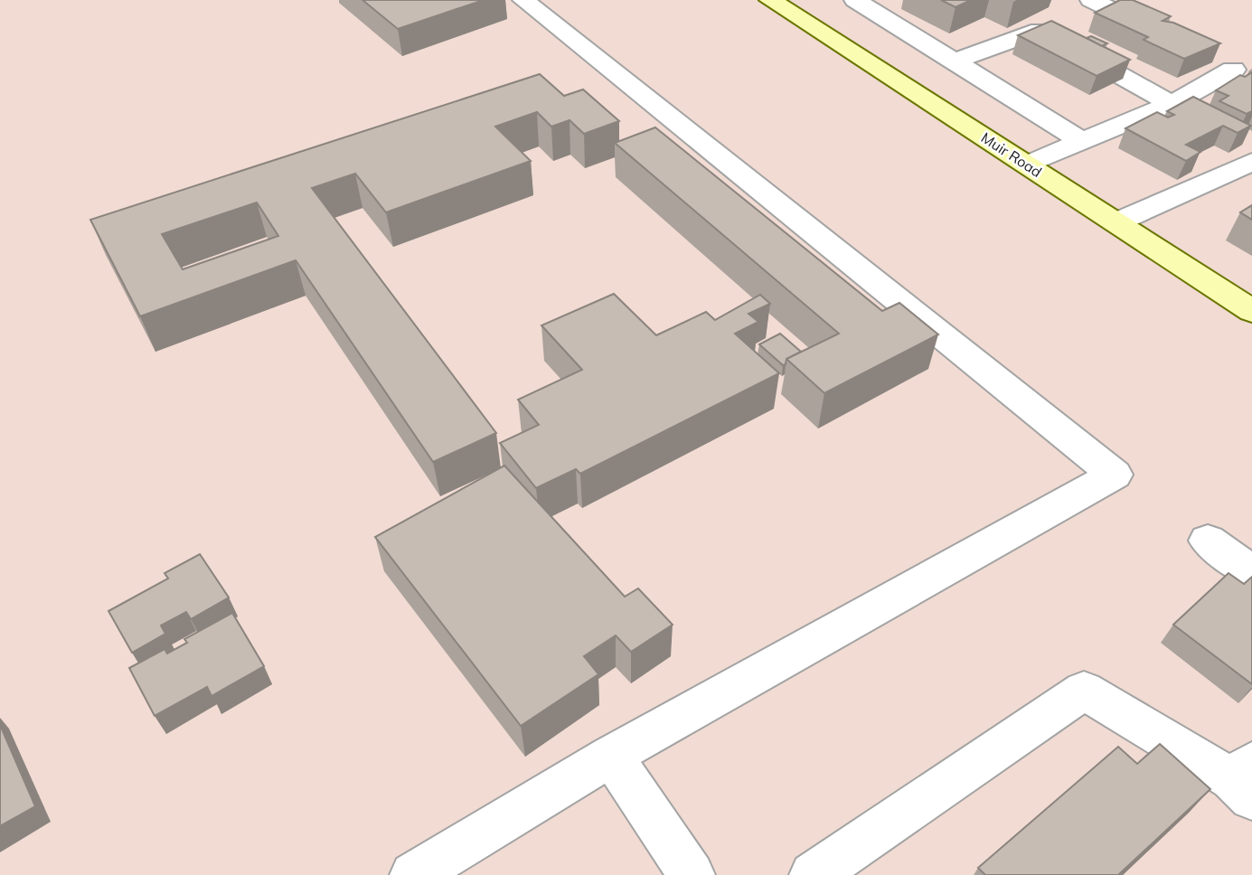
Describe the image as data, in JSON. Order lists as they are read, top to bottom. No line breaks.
{"streets":{"main road":["Muir Road"]}}
